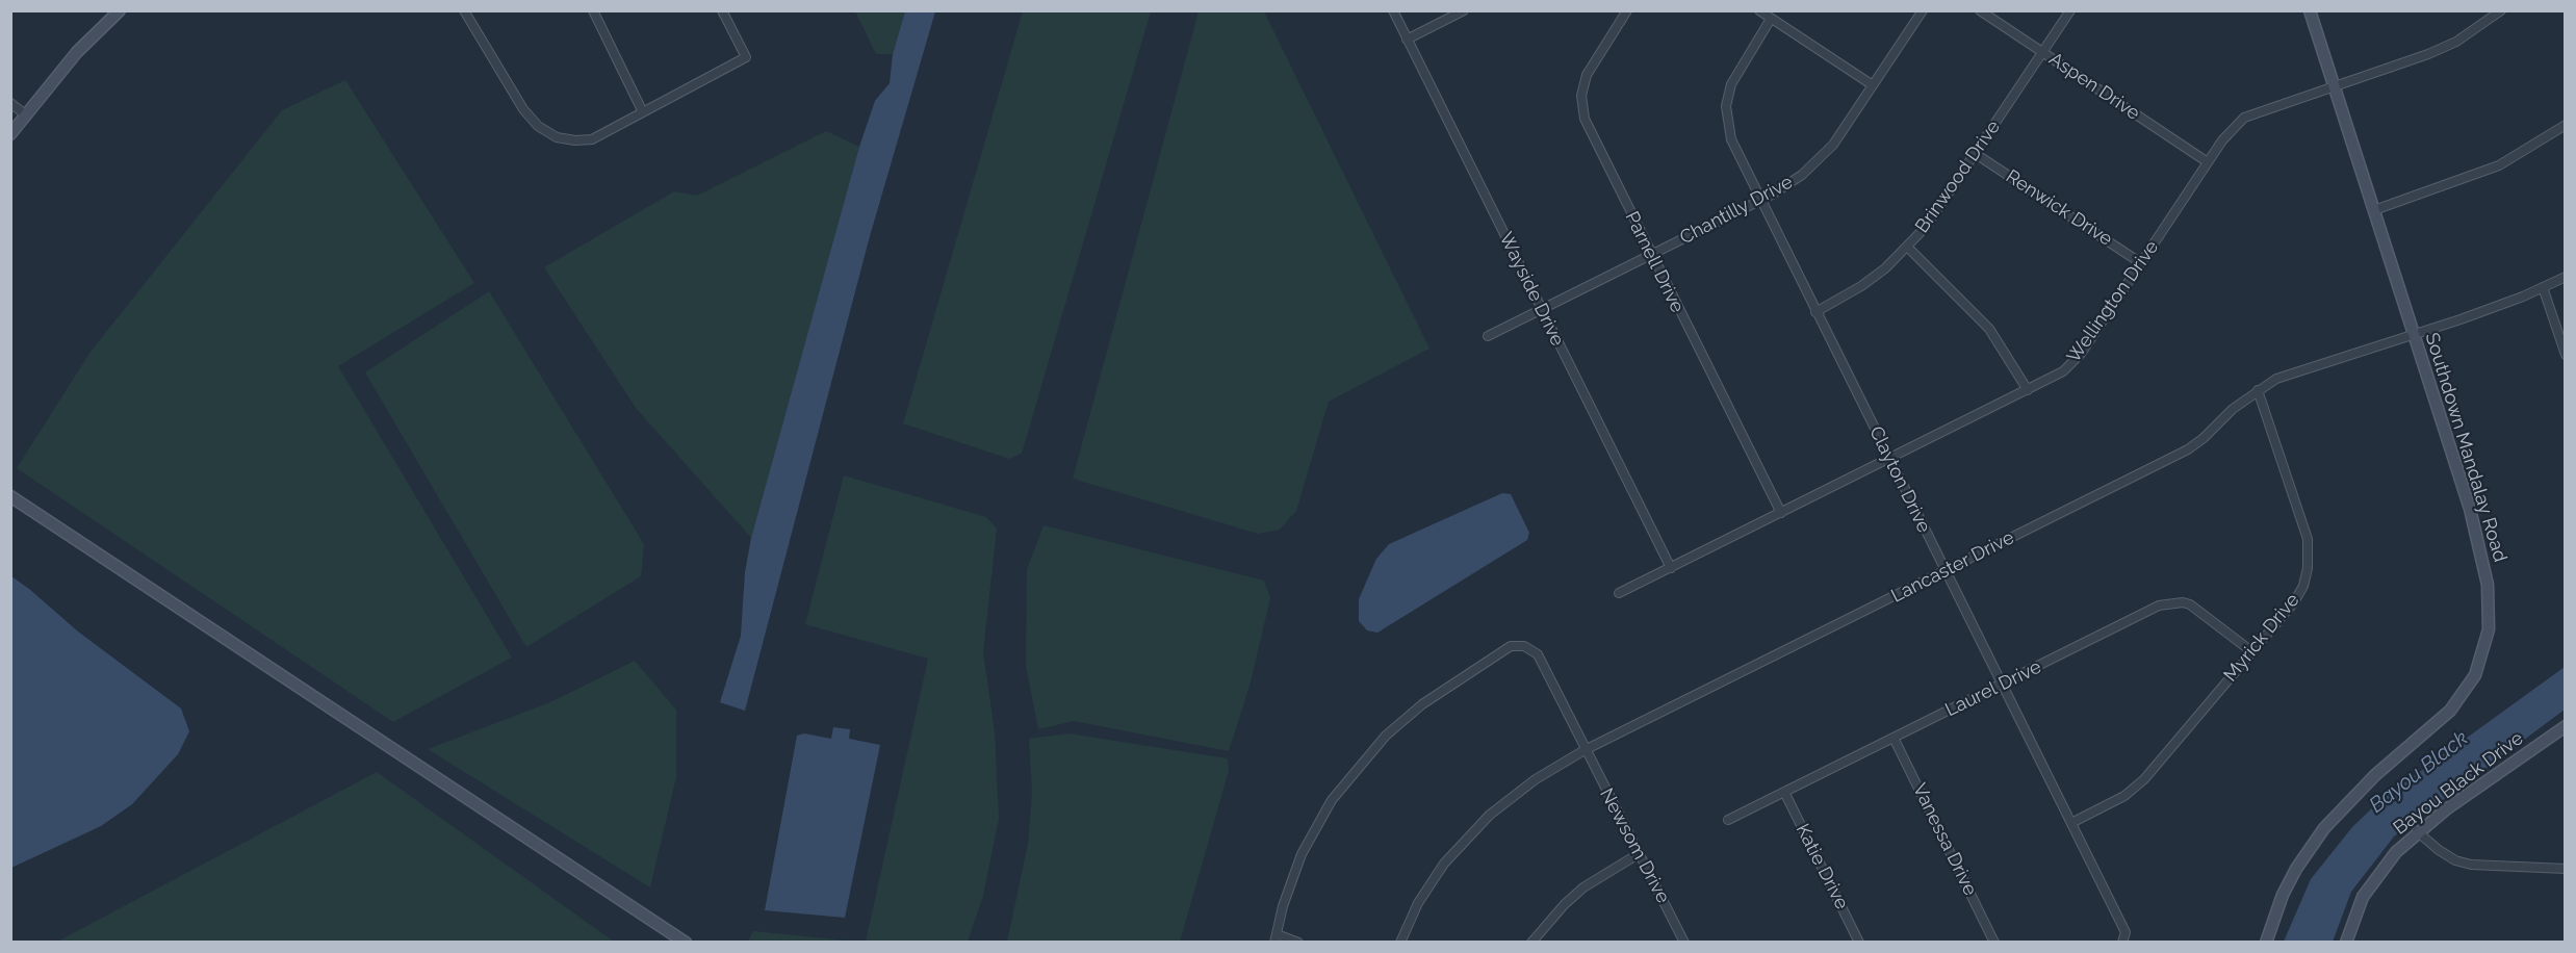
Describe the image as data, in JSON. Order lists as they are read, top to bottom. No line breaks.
{"streets":{"street":["Aspen Drive","Brinwood Drive","Renwick Drive","Chantilly Drive","Parnell Drive","Wayside Drive","Wellington Drive","Southdown Mandalay Road","Clayton Drive","Lancaster Drive","Myrick Drive","Laurel Drive","Bayou Black Drive","Vanessa Drive","Newsom Drive","Katie Drive"]},"crossings":[["Aspen Drive","Brinwood Drive"],["Aspen Drive","Wellington Drive"],["Brinwood Drive","Renwick Drive"],["Brinwood Drive","Clayton Drive"],["Renwick Drive","Wellington Drive"],["Chantilly Drive","Parnell Drive"],["Chantilly Drive","Wayside Drive"],["Chantilly Drive","Clayton Drive"],["Parnell Drive","Wellington Drive"],["Wayside Drive","Wellington Drive"],["Wellington Drive","Southdown Mandalay Road"],["Wellington Drive","Clayton Drive"],["Southdown Mandalay Road","Lancaster Drive"],["Clayton Drive","Lancaster Drive"],["Clayton Drive","Myrick Drive"],["Clayton Drive","Laurel Drive"],["Lancaster Drive","Myrick Drive"],["Lancaster Drive","Newsom Drive"],["Myrick Drive","Laurel Drive"],["Laurel Drive","Vanessa Drive"],["Laurel Drive","Katie Drive"]],"water":["Bayou Black"]}
